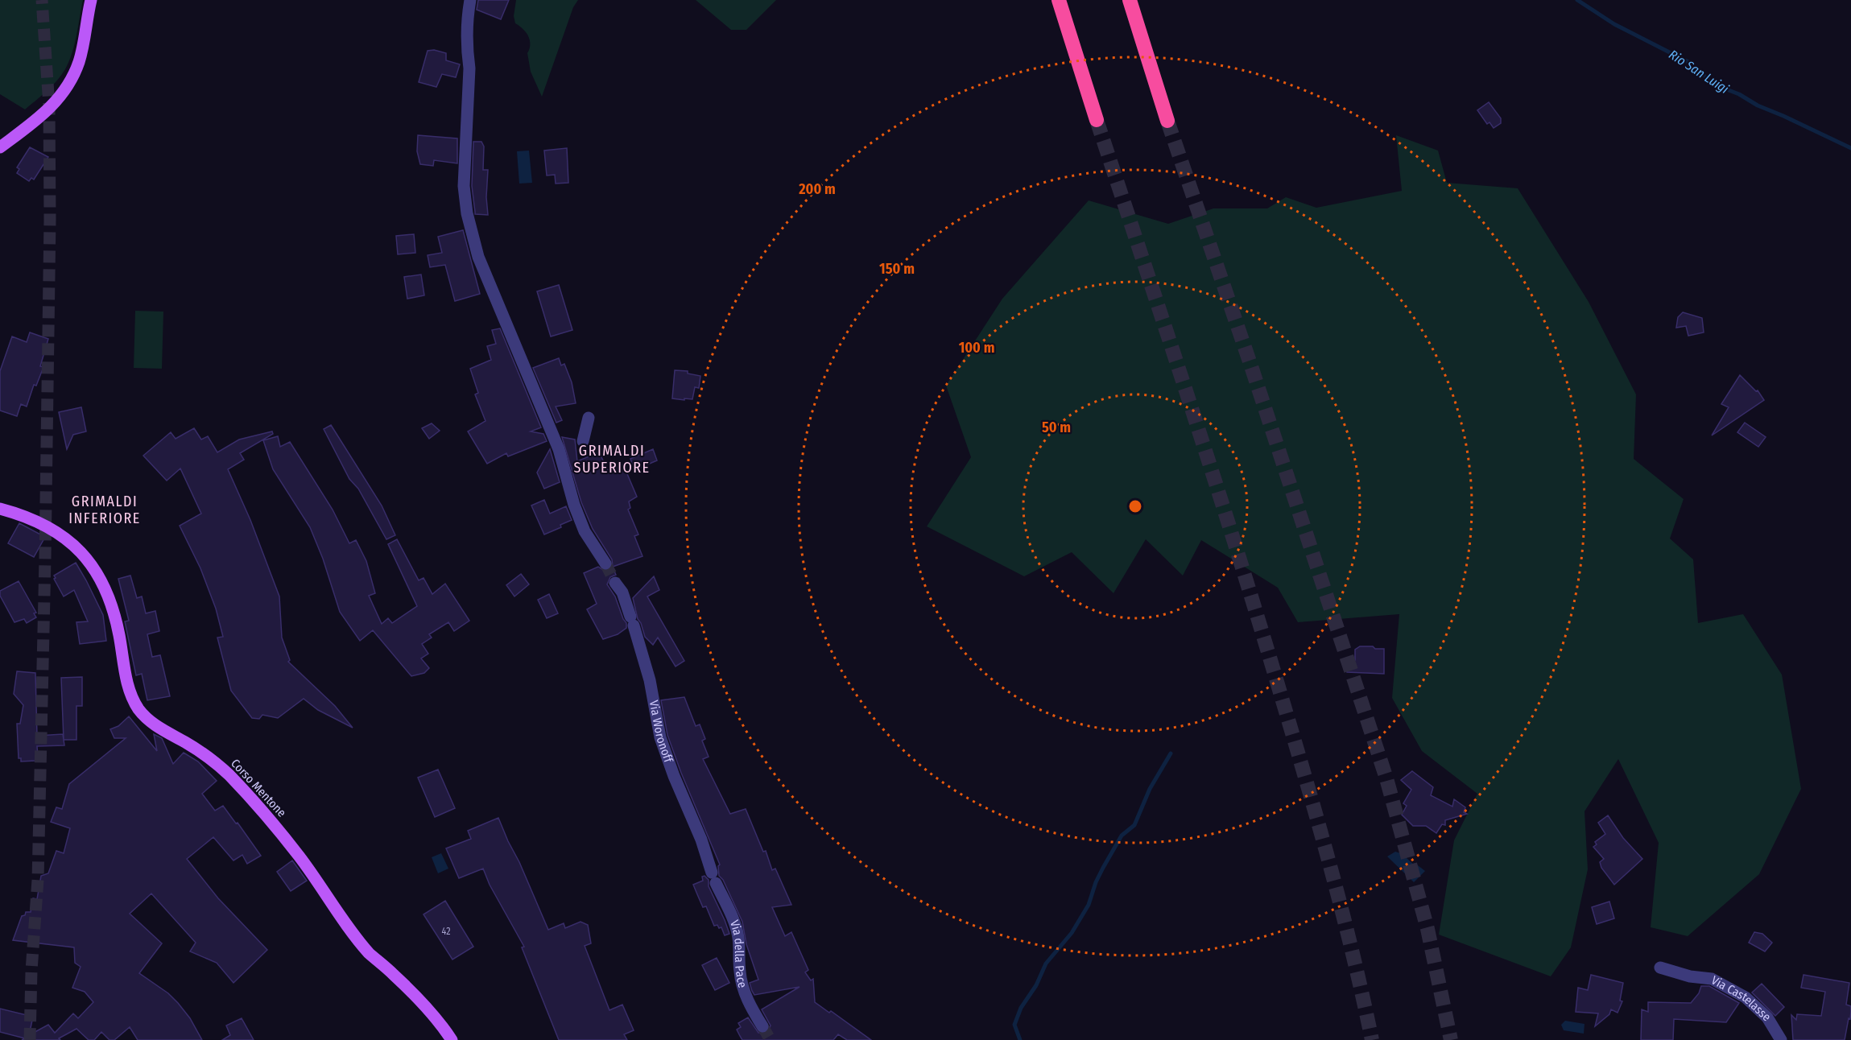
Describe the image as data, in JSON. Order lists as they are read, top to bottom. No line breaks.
{"streets":{"main road":["Corso Mentone"],"street":["Via Woronoff","Via della Pace","Via Castelasse"]},"crossings":[["Via Woronoff","Via della Pace"]],"districts":["GRIMALDI SUPERIORE","GRIMALDI INFERIORE"],"water":["Rio San Luigi"],"house_numbers":["42"],"rings":["200 m","150 m","100 m","50 m"]}
